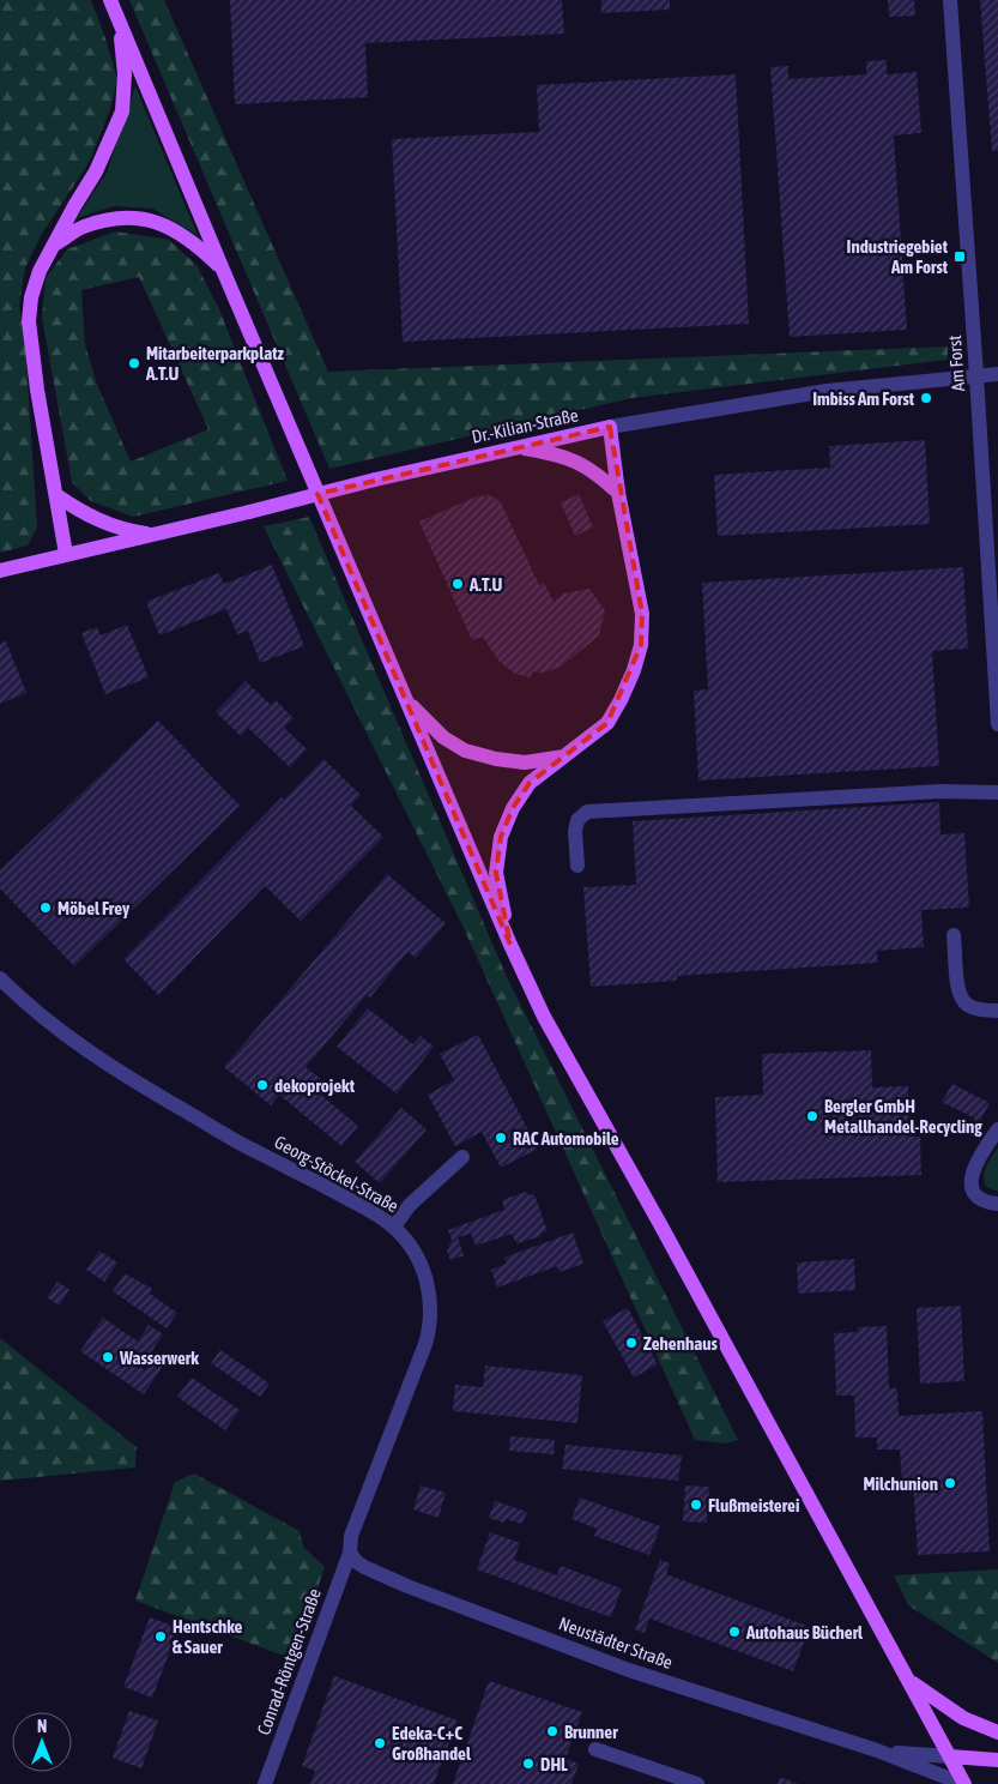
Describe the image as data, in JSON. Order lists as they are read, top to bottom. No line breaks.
{"streets":{"main road":["Dr.-Kilian-Straße","Neustädter Straße"],"street":["Am Forst","Georg-Stöckel-Straße","Conrad-Röntgen-Straße"]},"crossings":[["Am Forst","Dr.-Kilian-Straße"],["Georg-Stöckel-Straße","Neustädter Straße"],["Georg-Stöckel-Straße","Conrad-Röntgen-Straße"],["Neustädter Straße","Conrad-Röntgen-Straße"]],"places":{"transit":["Industriegebiet Am Forst"],"other":["Mitarbeiterparkplatz A.T.U","Imbiss Am Forst","A.T.U","Möbel Frey","dekoprojekt","Bergler GmbH Metallhandel-Recycling","RAC Automobile","Zehenhaus","Wasserwerk","Milchunion","Flußmeisterei","Autohaus Bücherl","Hentschke & Sauer","Brunner","Edeka-C+C Großhandel","DHL"]},"north":"top"}
